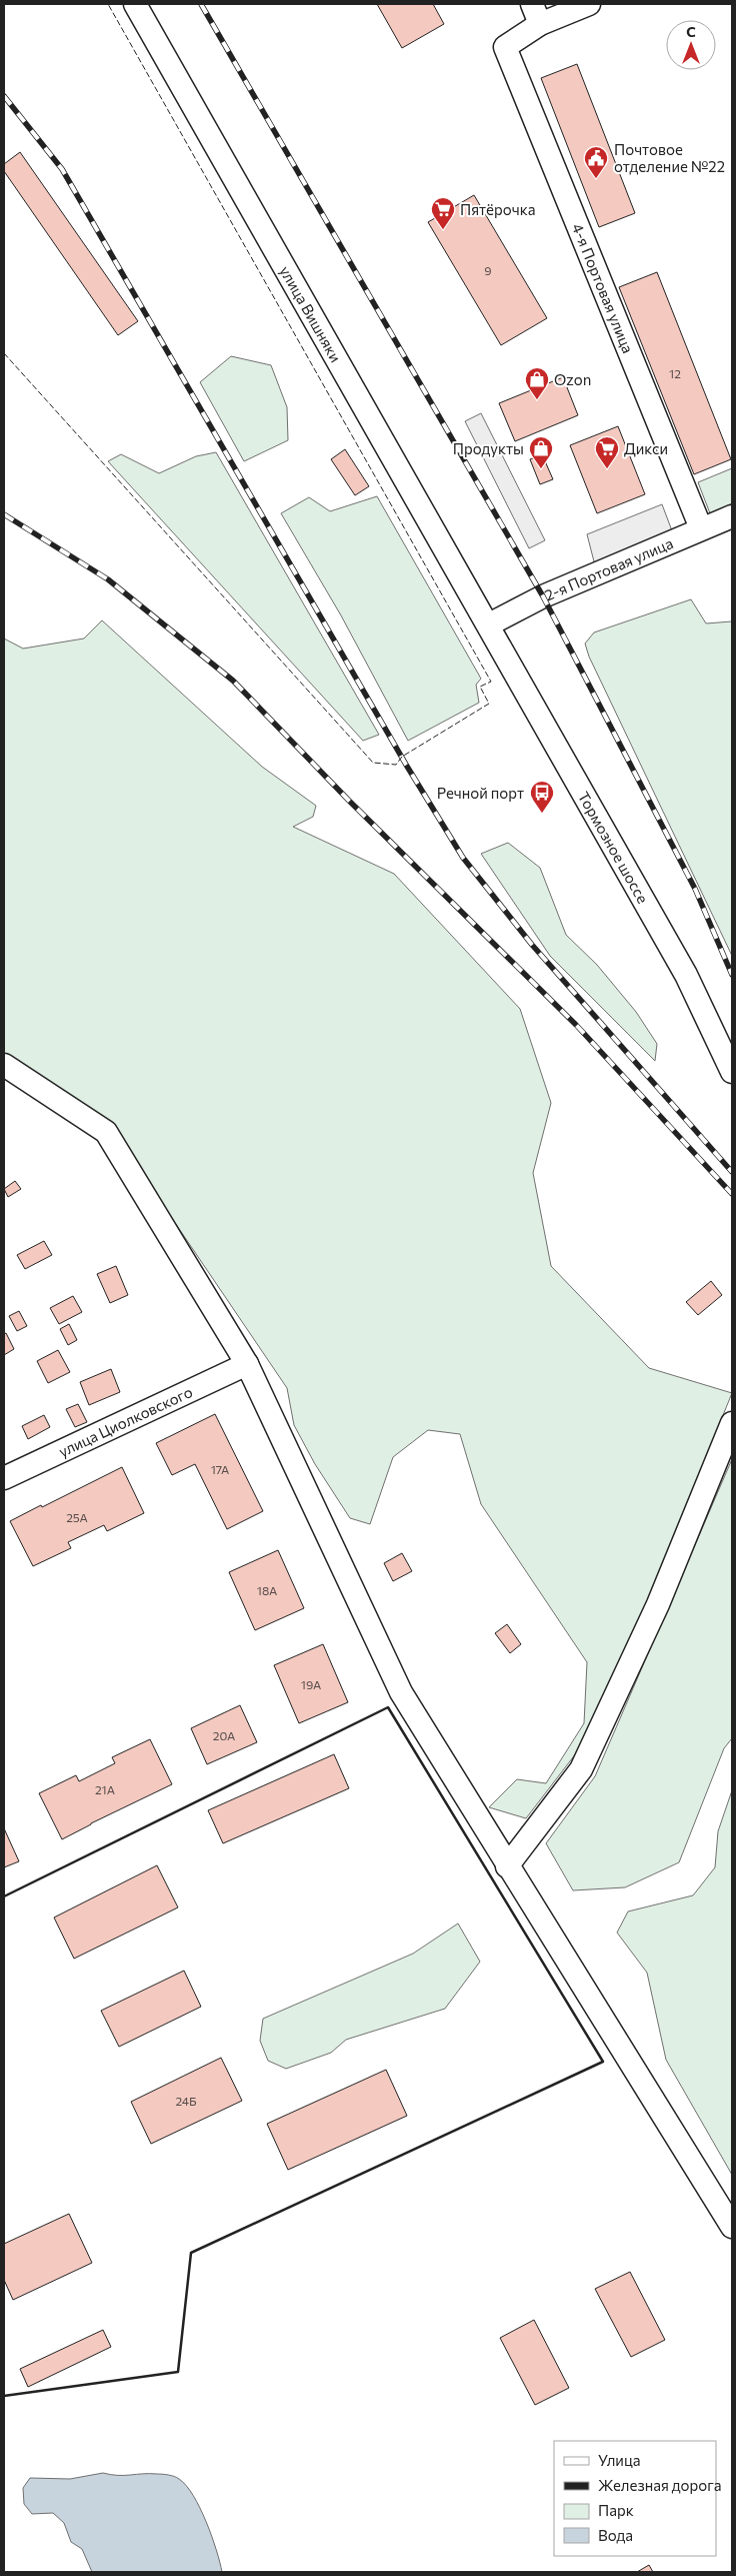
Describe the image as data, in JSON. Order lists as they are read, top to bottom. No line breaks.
{"streets":{"street":["4-я Портовая улица","улица Вишняки","2-я Портовая улица","Тормозное шоссе","улица Циолковского"]},"crossings":[["4-я Портовая улица","2-я Портовая улица"],["улица Вишняки","2-я Портовая улица"],["улица Вишняки","Тормозное шоссе"],["2-я Портовая улица","Тормозное шоссе"]],"places":{"public building":["Почтовое отделение №22"],"supermarket":["Пятёрочка","Дикси"],"shop":["Ozon","Продукты"],"bus stop":["Речной порт"]},"house_numbers":["9","12","17А","25А","18А","19А","20А","21А","24Б"],"legend":["Улица","Железная дорога","Парк","Вода"],"north":"top"}
